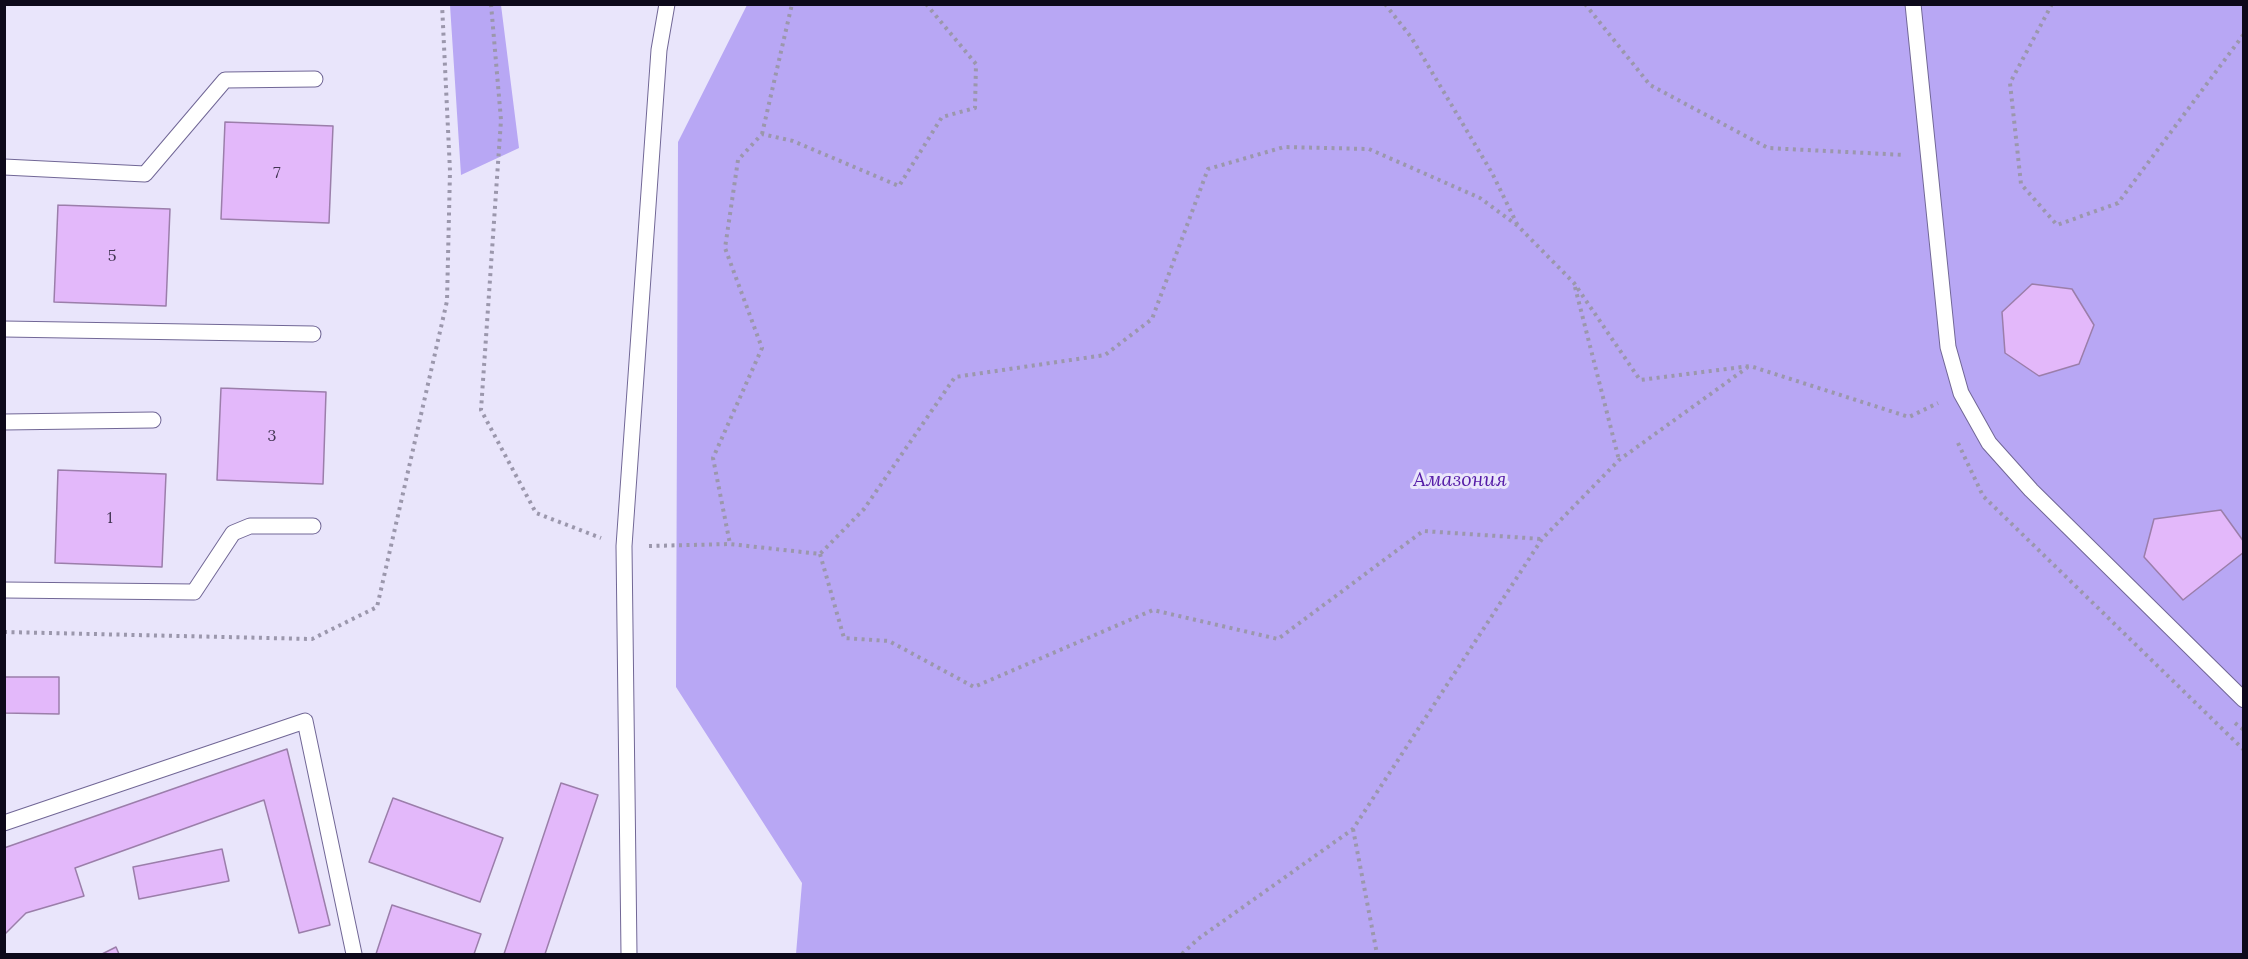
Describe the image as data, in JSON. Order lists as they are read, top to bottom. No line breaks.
{"parks":["Амазония"],"house_numbers":["7","5","3","1"]}
